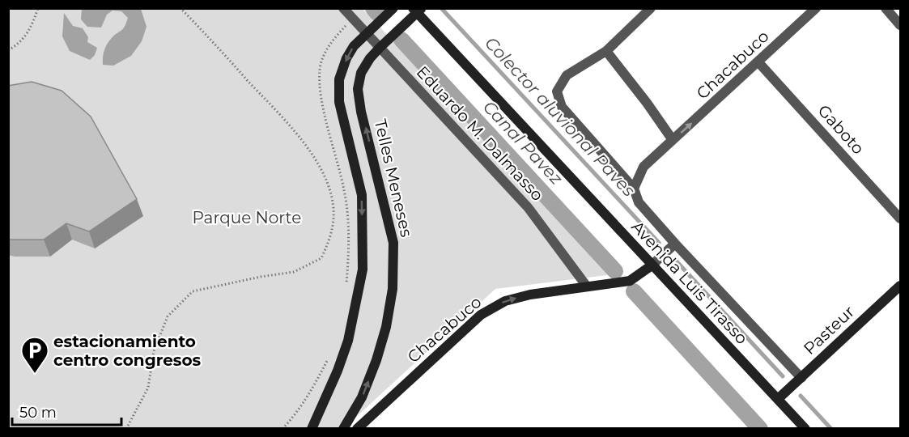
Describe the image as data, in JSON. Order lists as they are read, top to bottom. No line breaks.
{"streets":{"street":["Chacabuco","Gaboto","Eduardo M. Dalmasso","Telles Meneses","Avenida Luis Tirasso","Pasteur"]},"crossings":[["Chacabuco","Gaboto"],["Chacabuco","Eduardo M. Dalmasso"],["Chacabuco","Avenida Luis Tirasso"],["Eduardo M. Dalmasso","Telles Meneses"],["Telles Meneses","Avenida Luis Tirasso"],["Avenida Luis Tirasso","Pasteur"]],"one_way":["Chacabuco"],"water":["Colector aluvional Paves","Canal Pavez"],"parks":["Parque Norte"],"places":{"parking":["estacionamiento centro congresos"]},"scale_bar":"50 m"}
